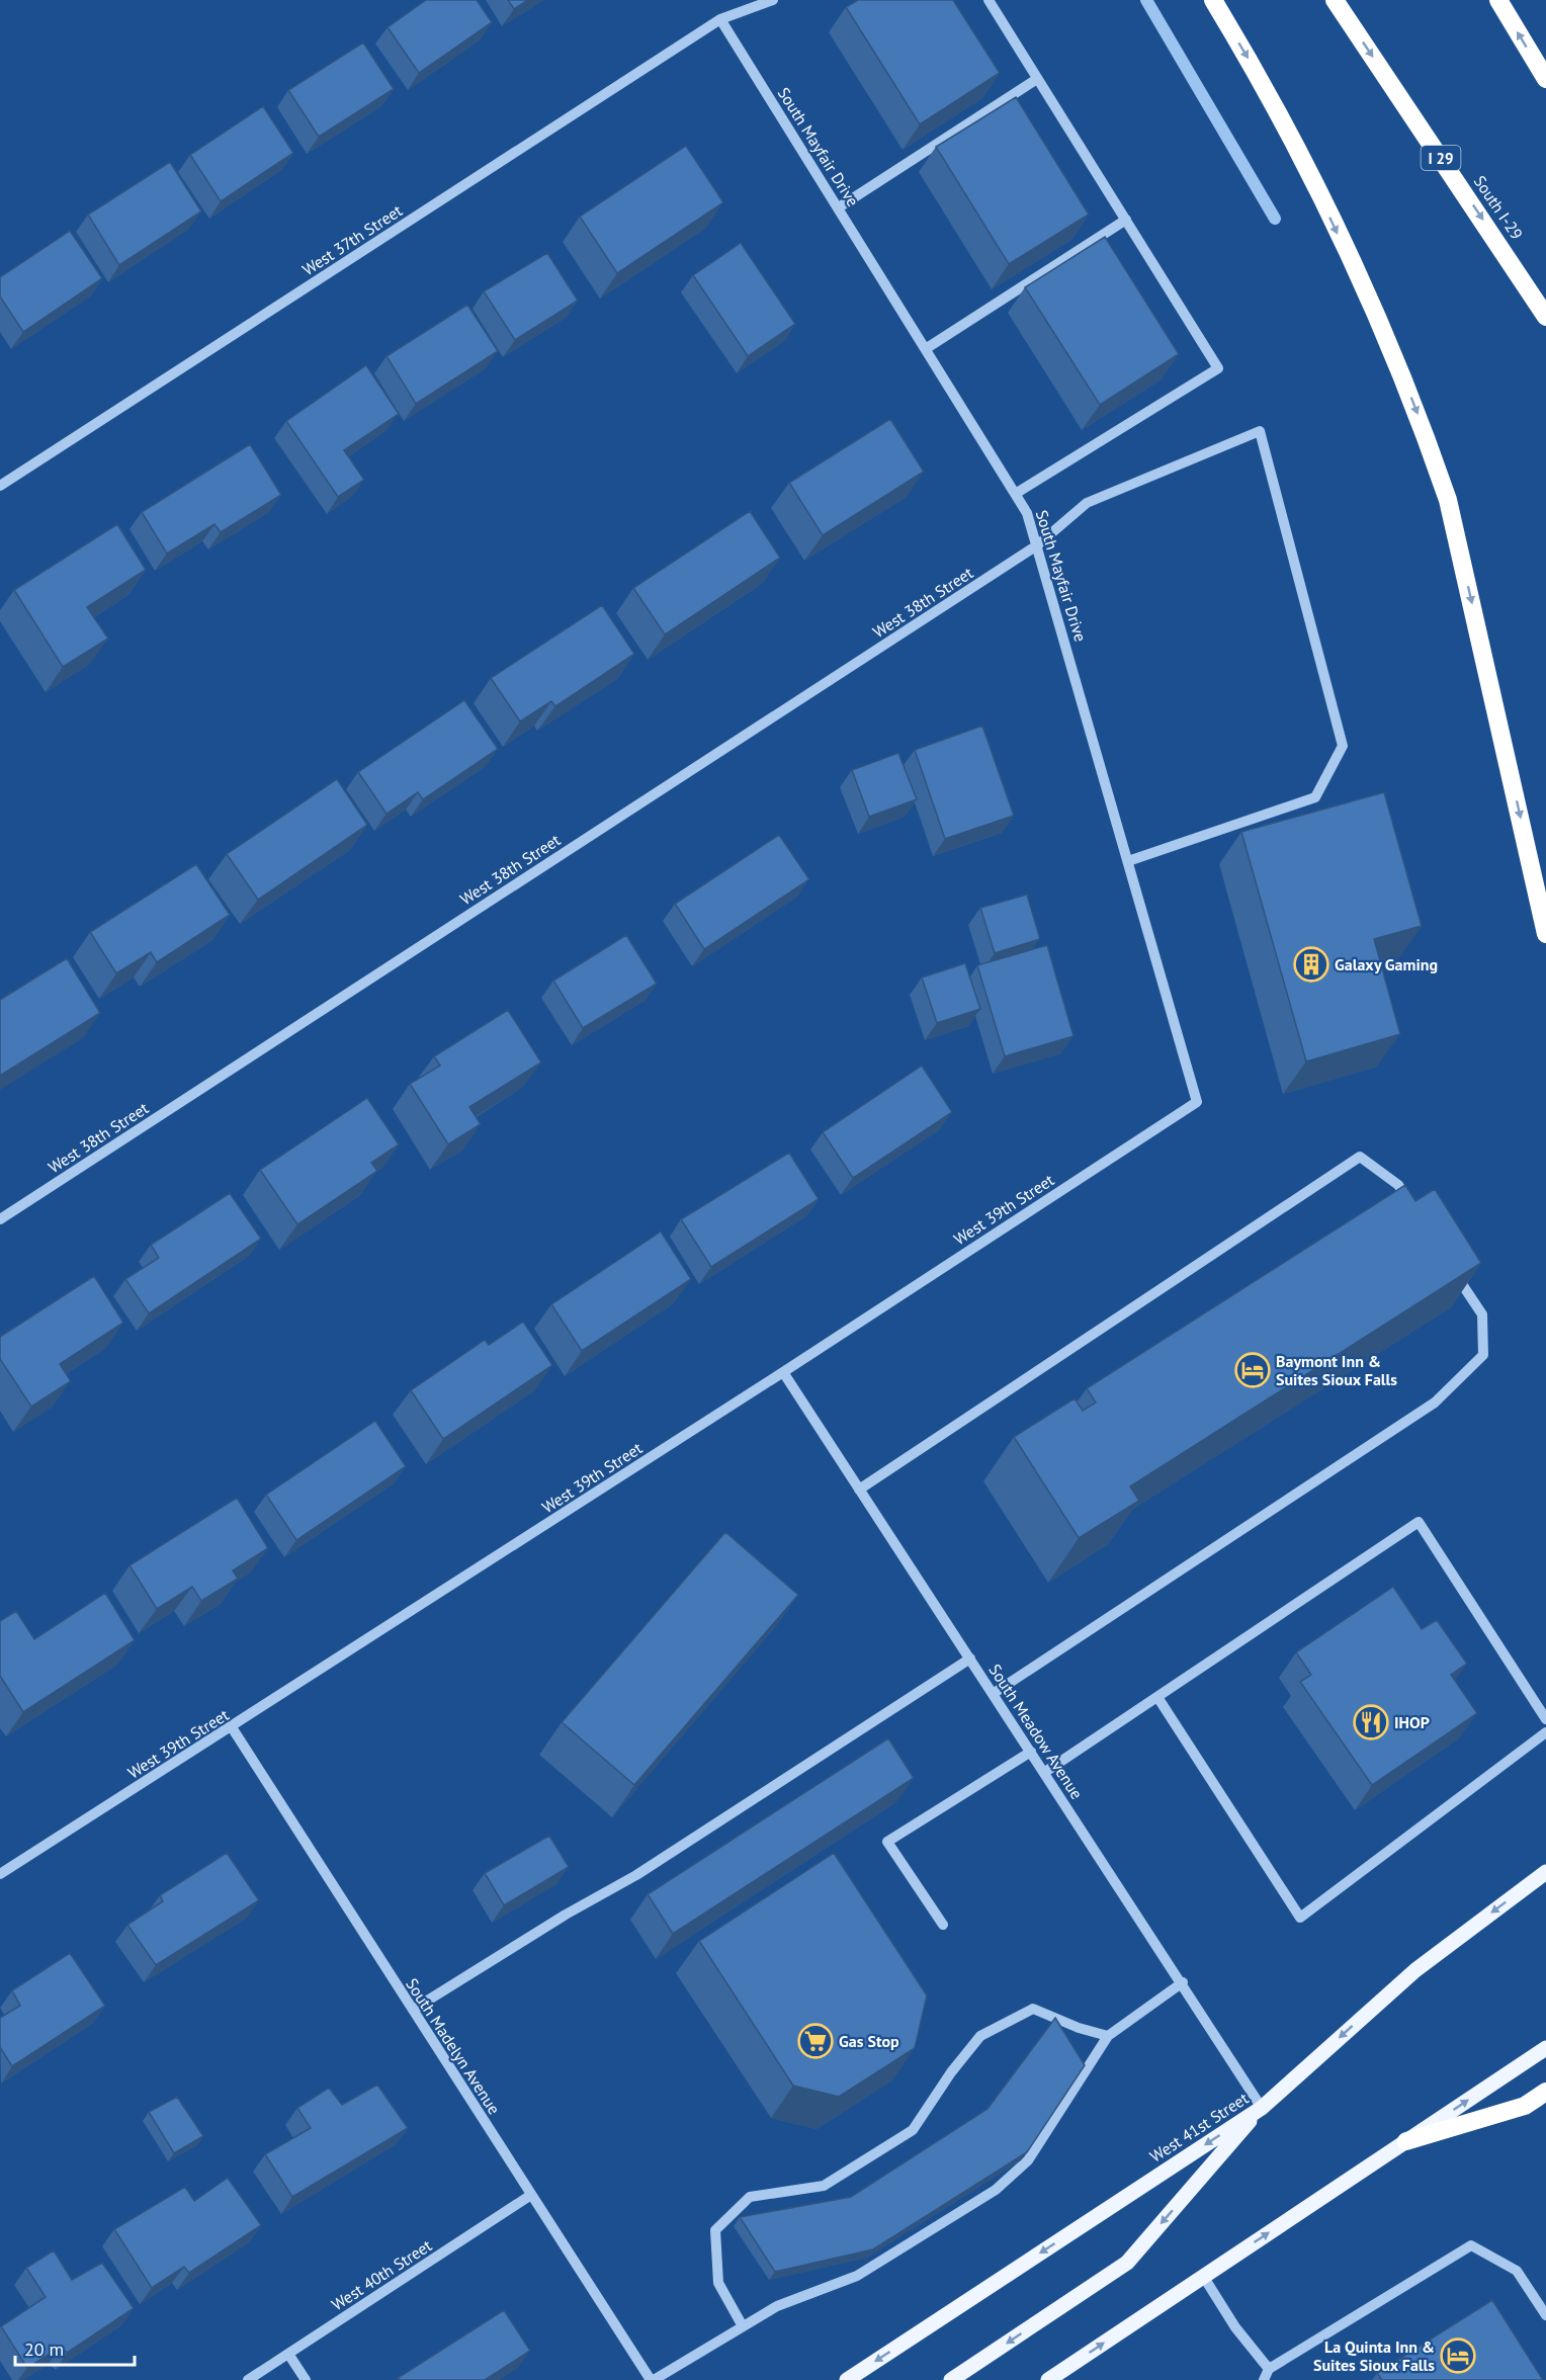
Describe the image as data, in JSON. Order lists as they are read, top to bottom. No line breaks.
{"streets":{"highway":["I 29","South I-29"],"main road":["West 41st Street"],"street":["South Mayfair Drive","West 37th Street","West 38th Street","West 39th Street","South Meadow Avenue","South Madelyn Avenue","West 40th Street"]},"crossings":[["South Mayfair Drive","West 37th Street"],["South Mayfair Drive","West 38th Street"],["South Mayfair Drive","West 39th Street"],["West 39th Street","South Meadow Avenue"],["West 39th Street","South Madelyn Avenue"],["South Meadow Avenue","West 41st Street"],["South Madelyn Avenue","West 40th Street"]],"places":{"building":["Galaxy Gaming"],"hotel":["Baymont Inn & Suites Sioux Falls","La Quinta Inn & Suites Sioux Falls"],"restaurant":["IHOP"],"supermarket":["Gas Stop"]},"scale_bar":"20 m"}
